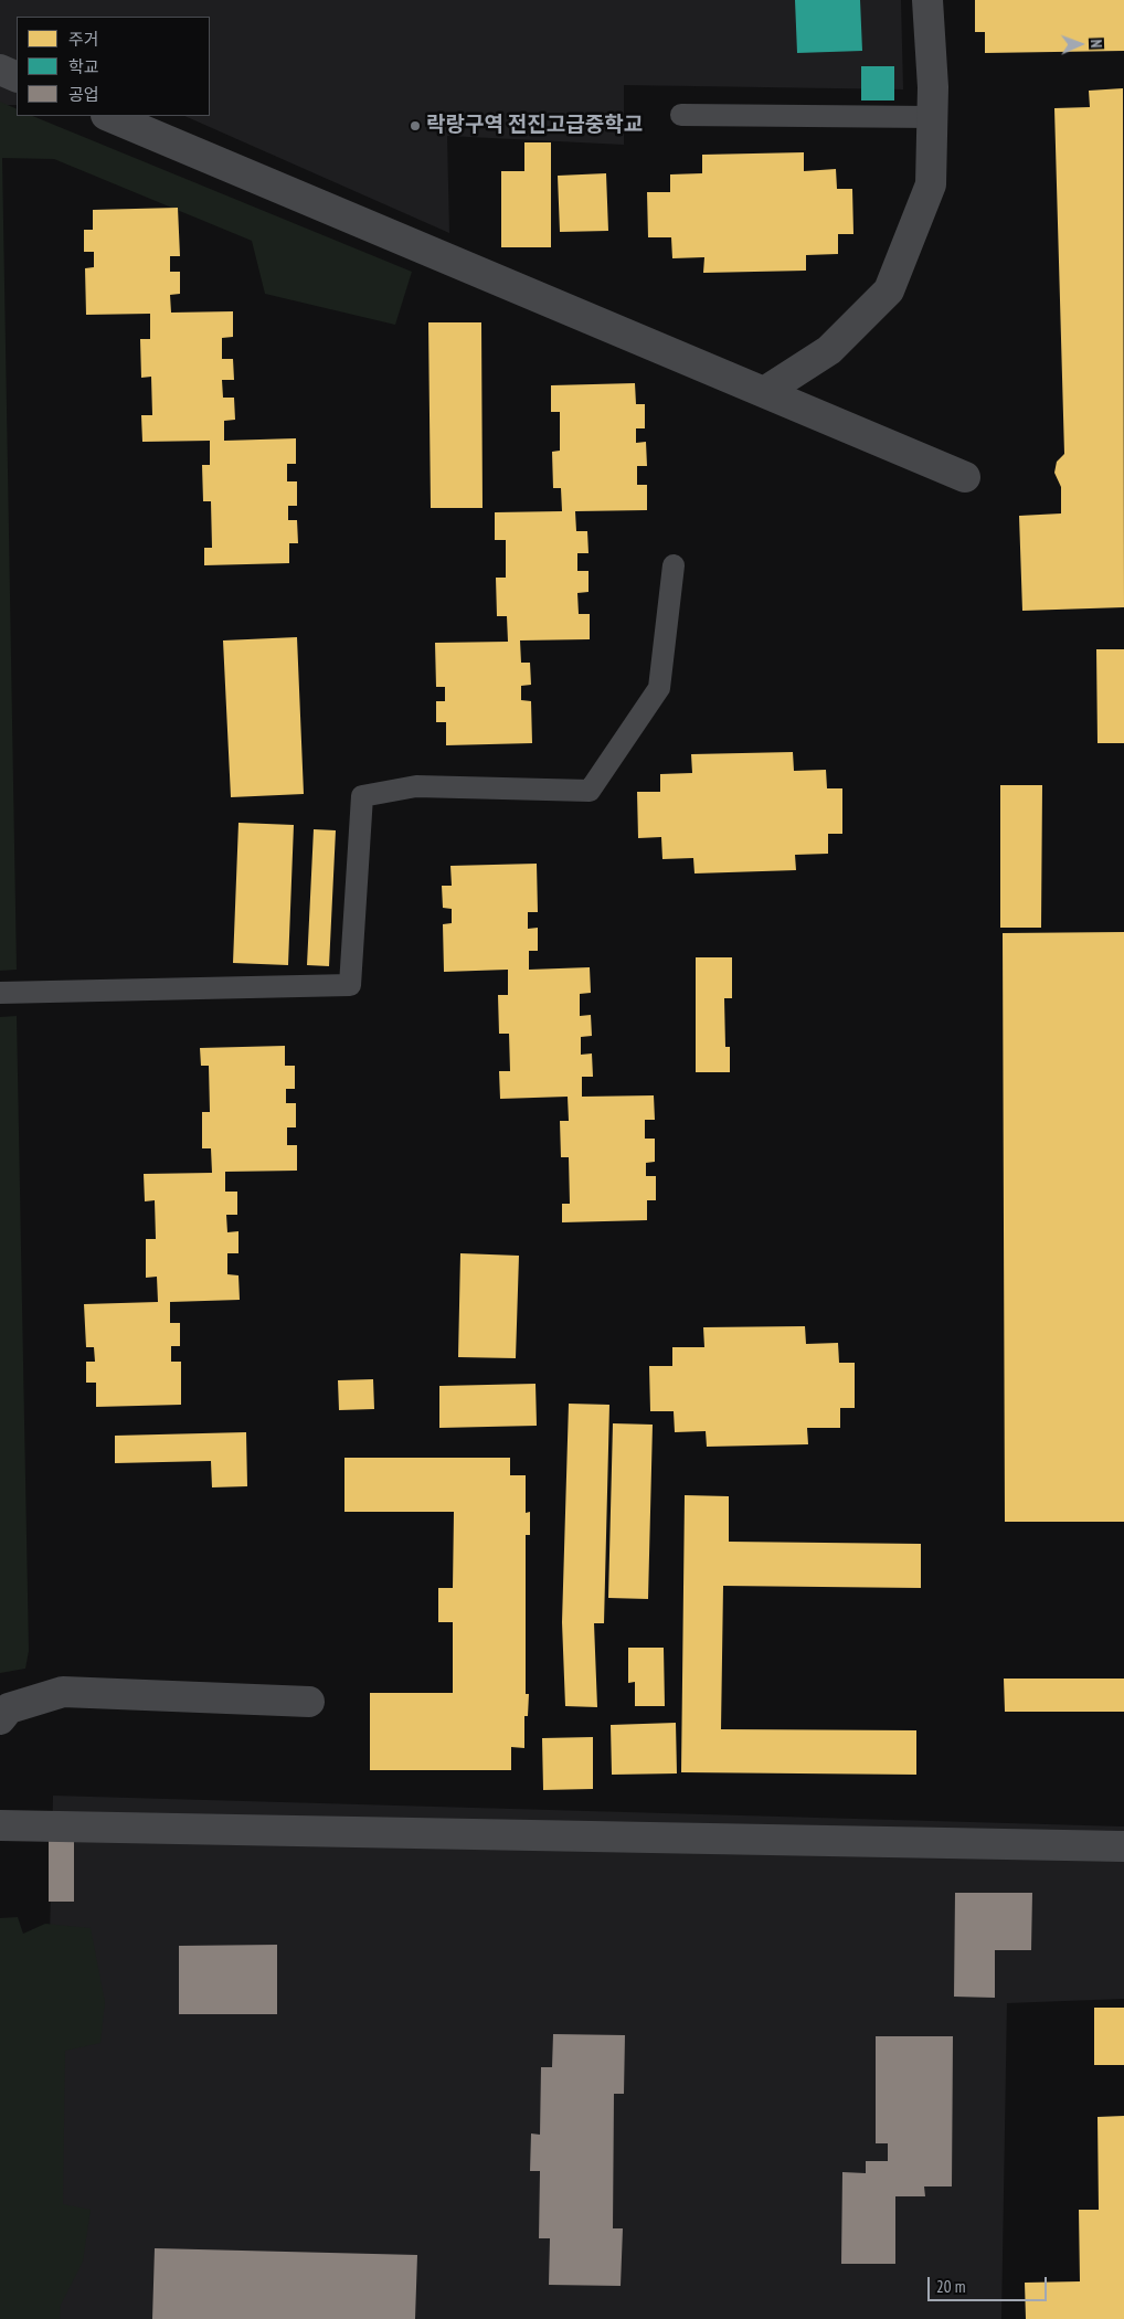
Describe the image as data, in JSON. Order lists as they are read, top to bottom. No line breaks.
{"places":["락랑구역 전진고급중학교"],"legend":["주거","학교","공업"],"scale_bar":"20 m","north":"right"}
